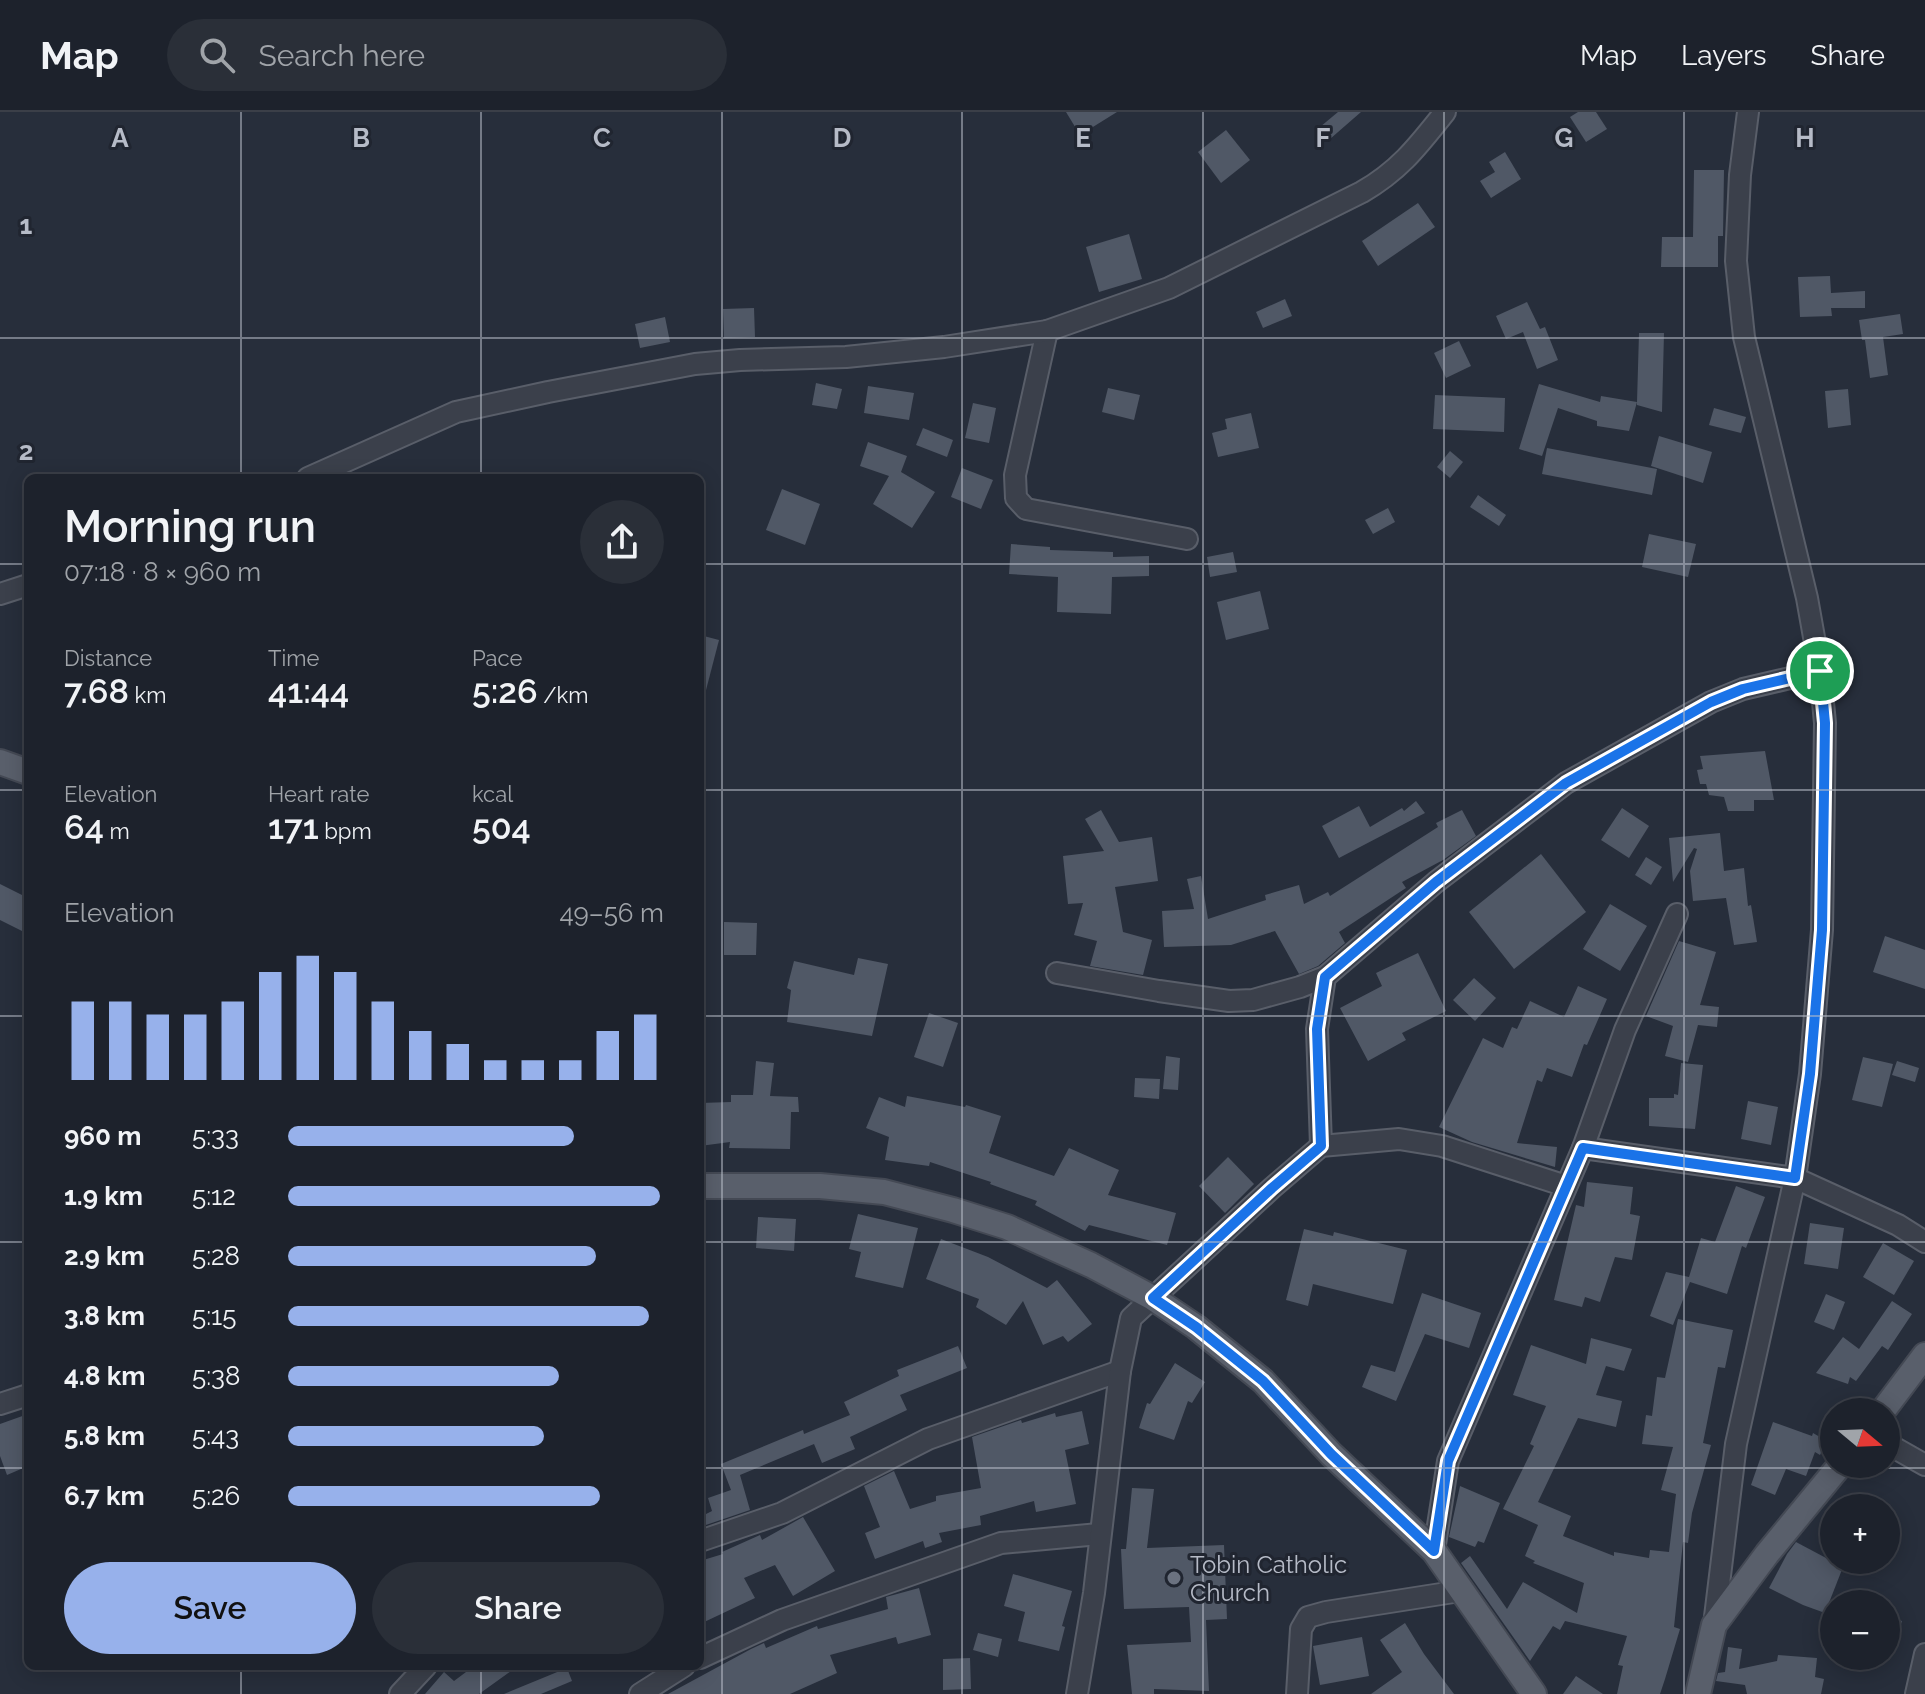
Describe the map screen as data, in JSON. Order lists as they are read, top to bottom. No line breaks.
{"places":["Tobin Catholic Church"],"north":"right","page":{"header":"Map","search":"Search here","nav":["Map","Layers","Share"],"heading":["Morning run","07:18 · 8 × 960 m"],"stats":[["Distance","7.68 km"],["Time","41:44"],["Pace","5:26 /km"],["Elevation","64 m"],["Heart rate","171 bpm"],["kcal","504"]],"chart":["Elevation","49–56 m"],"list":[{"name":"960 m","note":"5:33"},{"name":"1.9 km","note":"5:12"},{"name":"2.9 km","note":"5:28"},{"name":"3.8 km","note":"5:15"},{"name":"4.8 km","note":"5:38"},{"name":"5.8 km","note":"5:43"},{"name":"6.7 km","note":"5:26"}],"map_buttons":["+","−"],"buttons":["Save","Share"]},"grid":{"columns":["A","B","C","D","E","F","G","H"],"rows":["1","2"]}}
